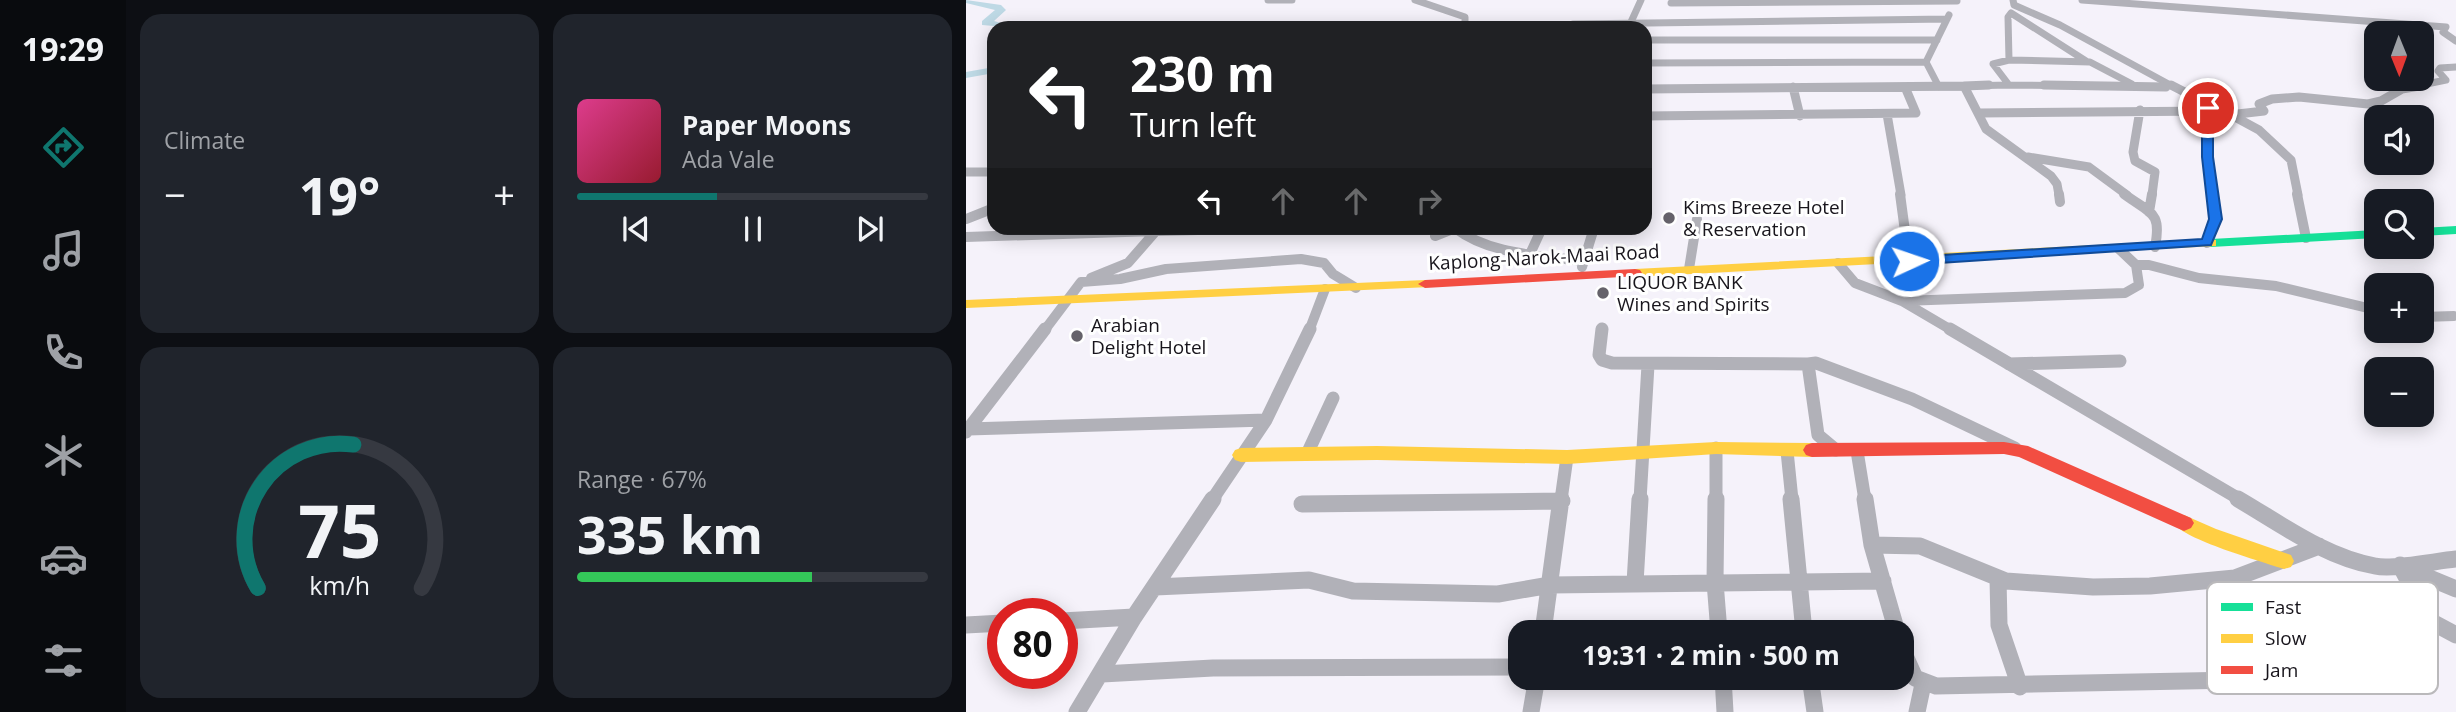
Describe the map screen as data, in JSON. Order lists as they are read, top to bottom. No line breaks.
{"streets":{"main road":["Kaplong-Narok-Maai Road"]},"places":["Kims Breeze Hotel & Reservation","LIQUOR BANK Wines and Spirits","Arabian Delight Hotel"],"legend":["Fast","Slow","Jam"],"north":"bottom","page":{"tabs":"19:29","tile":["Climate",["Range · 67%","335 km"]],"map_buttons":["+","−"],"turn":["230 m","Turn left"],"song":["Paper Moons","Ada Vale"],"heat":["−","19°","+"],"limit":"80","trip":"19:31 · 2 min · 500 m","gauge":["75","km/h"]}}
